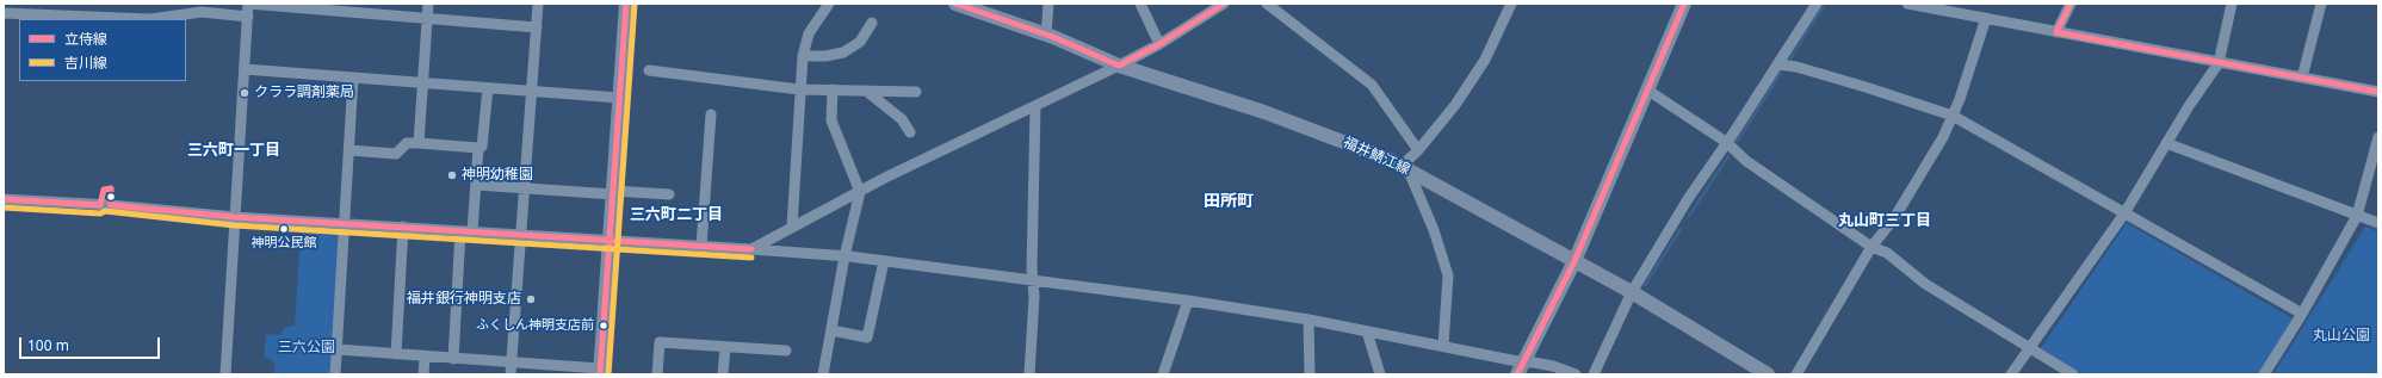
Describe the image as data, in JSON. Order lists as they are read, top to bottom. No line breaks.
{"streets":{"main road":["福井鯖江線"]},"districts":["三六町一丁目","田所町","三六町二丁目","丸山町三丁目"],"parks":["丸山公園","三六公園"],"places":["クララ調剤薬局","神明幼稚園","神明公民館","福井銀行神明支店","ふくしん神明支店前"],"lines":["transit line 立侍線","transit line 吉川線"],"legend":["立侍線","吉川線"],"scale_bar":"100 m"}
